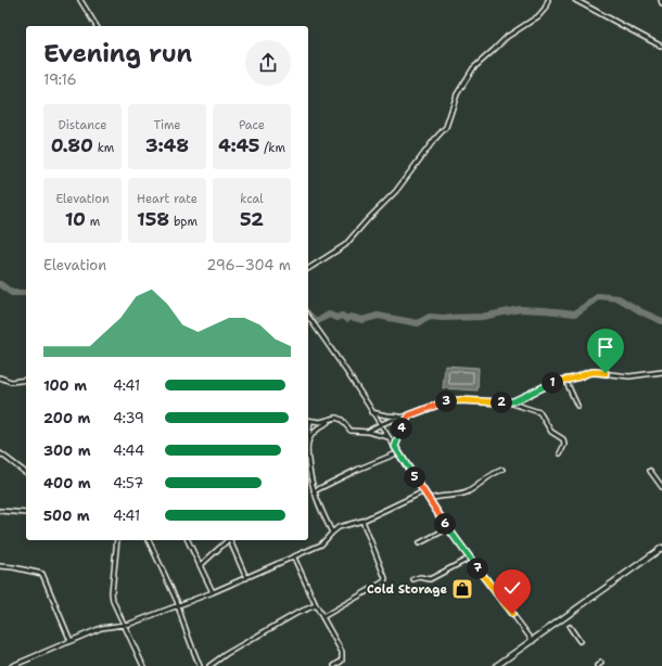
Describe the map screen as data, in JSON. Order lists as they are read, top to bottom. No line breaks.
{"places":{"shop":["Cold Storage"]},"page":{"heading":["Evening run","19:16"],"stats":[["Distance","0.80 km"],["Time","3:48"],["Pace","4:45 /km"],["Elevation","10 m"],["Heart rate","158 bpm"],["kcal","52"]],"chart":["Elevation","296–304 m"],"list":[{"name":"100 m","note":"4:41"},{"name":"200 m","note":"4:39"},{"name":"300 m","note":"4:44"},{"name":"400 m","note":"4:57"},{"name":"500 m","note":"4:41"}],"pins":["1","3","2","4","5","6","7"]}}
